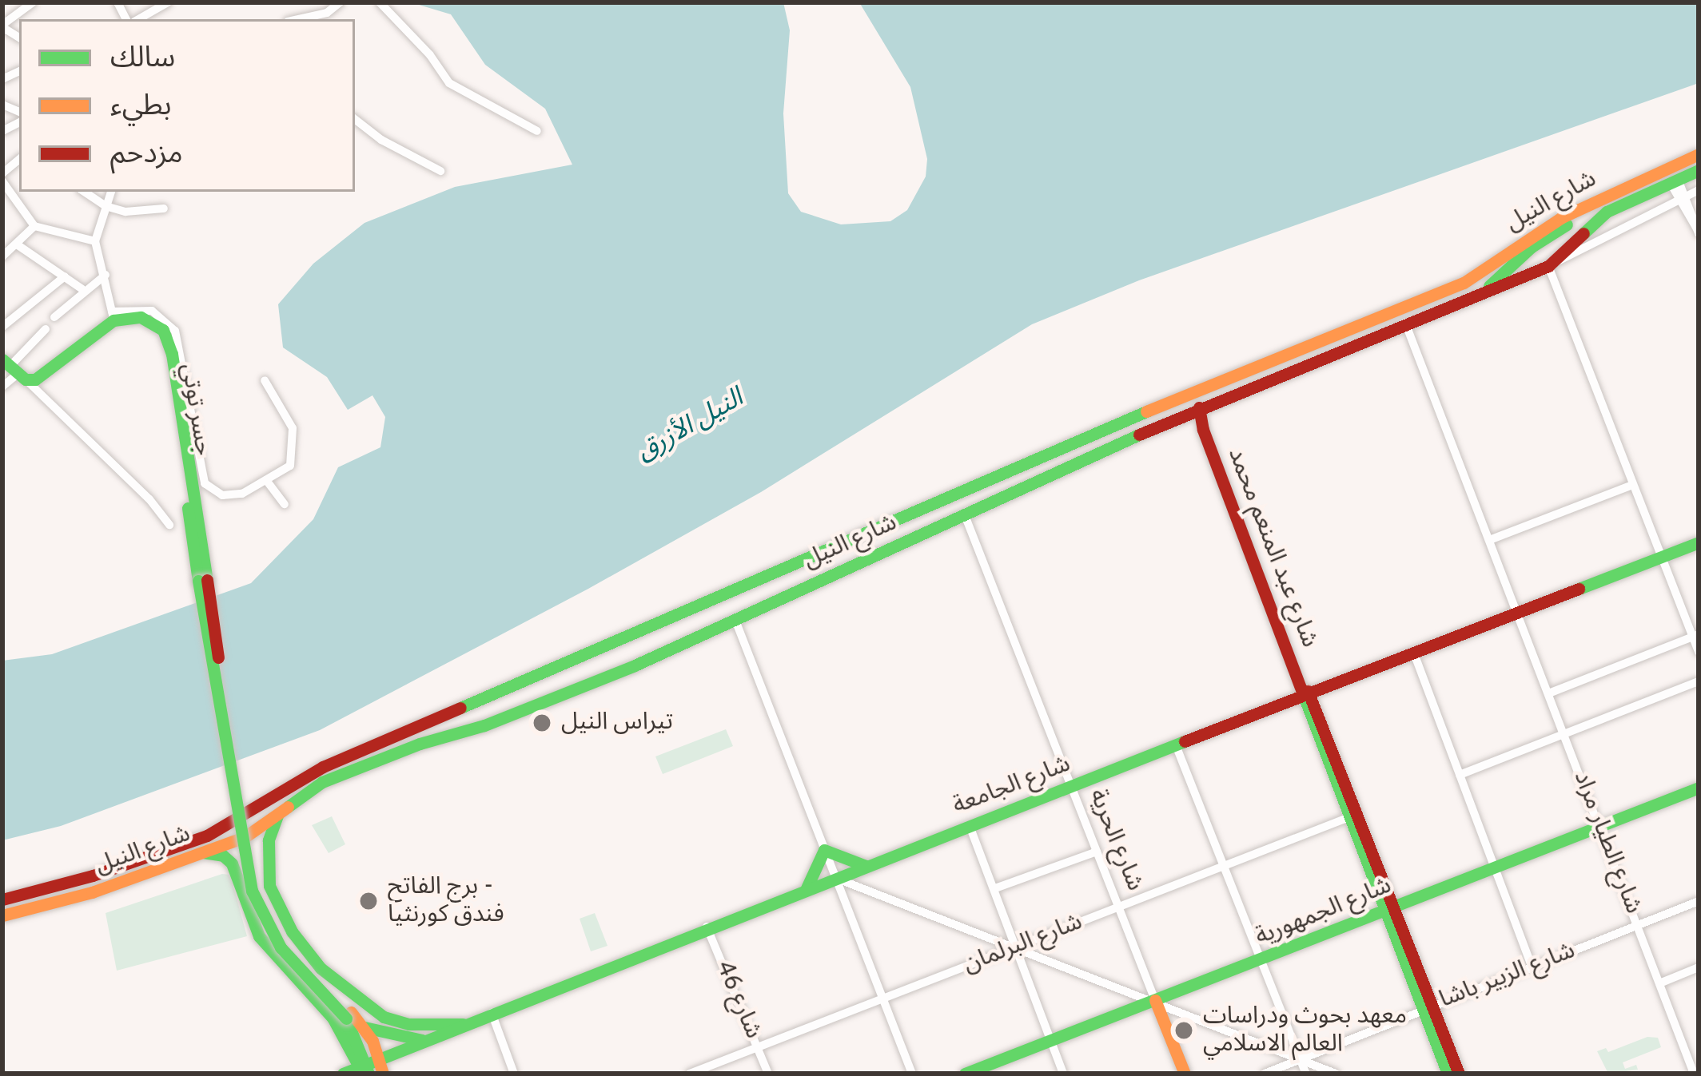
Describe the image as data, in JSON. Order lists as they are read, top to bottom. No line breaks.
{"streets":{"main road":["شارع النيل","جسر توتي","شارع عبد المنعم محمد","شارع الجامعة","شارع الحرية","شارع الجمهورية"],"street":["شارع الطيار مراد","شارع البرلمان","شارع الزبير باشا","شارع 46"]},"crossings":[["شارع النيل","شارع عبد المنعم محمد"],["شارع النيل","شارع الحرية"],["شارع النيل","شارع الطيار مراد"],["شارع عبد المنعم محمد","شارع الجامعة"],["شارع عبد المنعم محمد","شارع الجمهورية"],["شارع عبد المنعم محمد","شارع البرلمان"],["شارع عبد المنعم محمد","شارع الزبير باشا"],["شارع الجامعة","شارع الحرية"],["شارع الجامعة","شارع الطيار مراد"],["شارع الجامعة","شارع 46"],["شارع الحرية","شارع الجمهورية"],["شارع الحرية","شارع البرلمان"],["شارع الطيار مراد","شارع الجمهورية"],["شارع الطيار مراد","شارع الزبير باشا"],["شارع البرلمان","شارع 46"]],"water":["النيل الأزرق"],"places":["تيراس النيل","برج الفاتح - فندق كورنثيا","معهد بحوث ودراسات العالم الاسلامي"],"legend":["سالك","بطيء","مزدحم"]}
